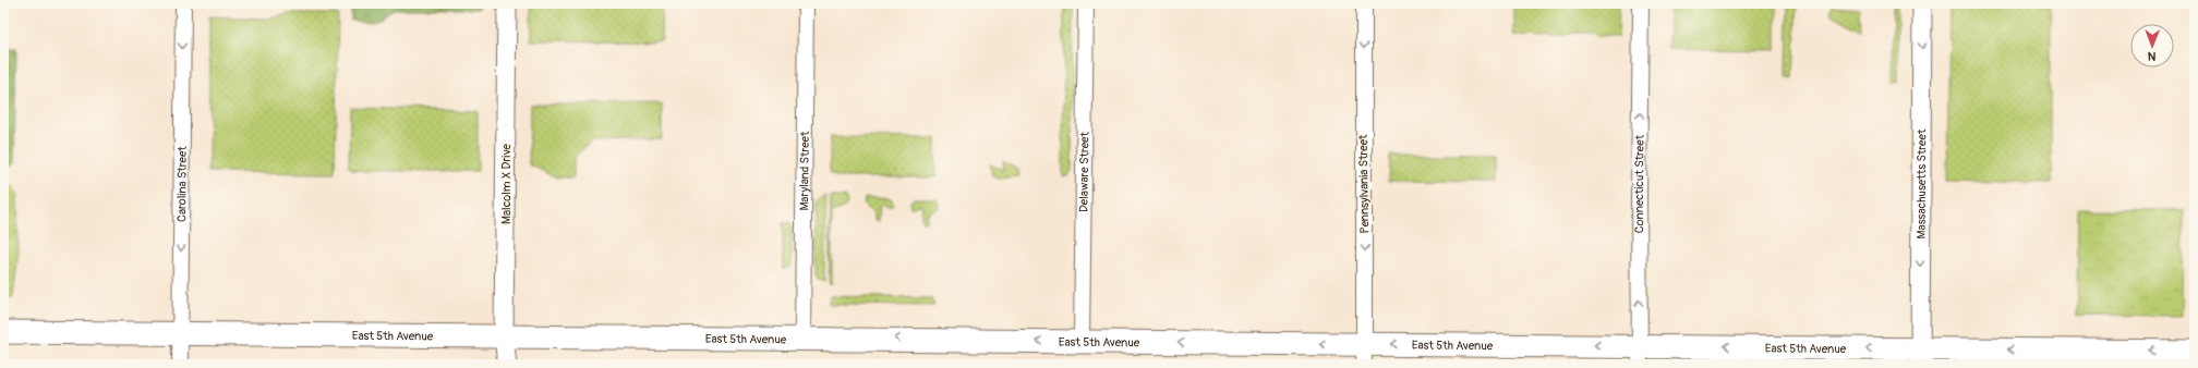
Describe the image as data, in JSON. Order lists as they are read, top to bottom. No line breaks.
{"streets":{"main road":["East 5th Avenue"],"street":["Maryland Street","Delaware Street","Carolina Street","Malcolm X Drive","Pennsylvania Street","Connecticut Street","Massachusetts Street"]},"crossings":[["Maryland Street","East 5th Avenue"],["Delaware Street","East 5th Avenue"],["Carolina Street","East 5th Avenue"],["Malcolm X Drive","East 5th Avenue"],["Pennsylvania Street","East 5th Avenue"],["Connecticut Street","East 5th Avenue"],["Massachusetts Street","East 5th Avenue"]],"one_way":["Carolina Street","Pennsylvania Street","Connecticut Street","Massachusetts Street","East 5th Avenue"],"north":"bottom"}
